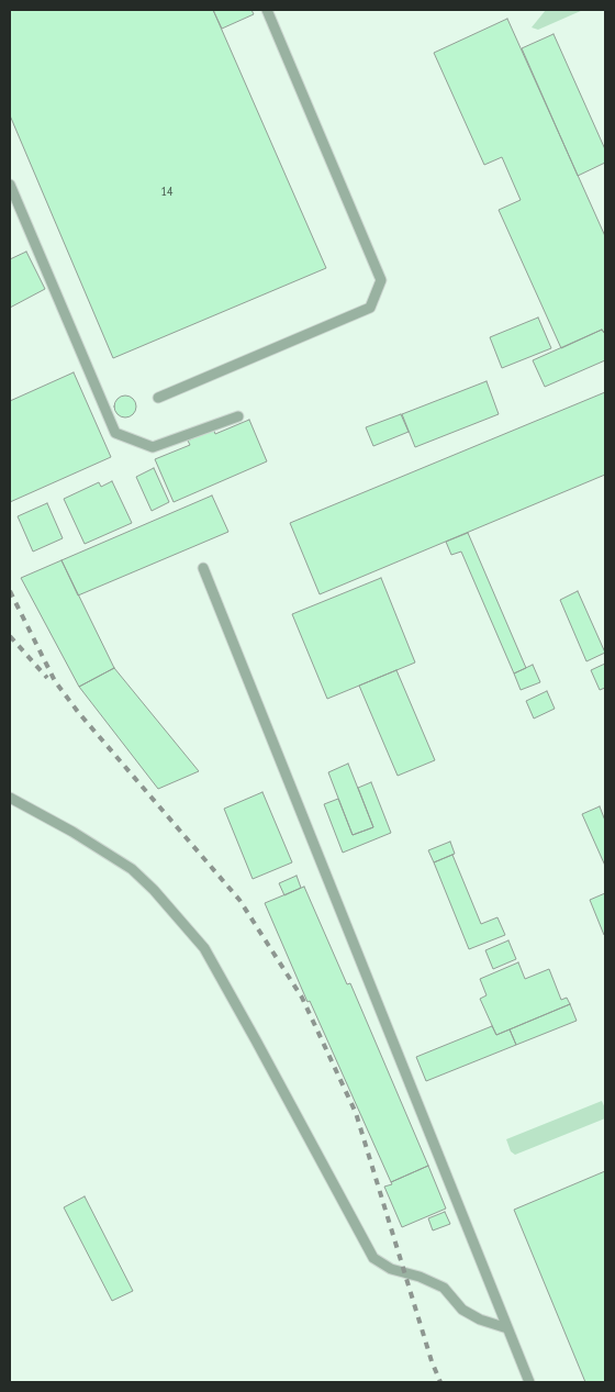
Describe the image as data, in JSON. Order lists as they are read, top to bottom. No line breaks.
{"house_numbers":["14"]}
